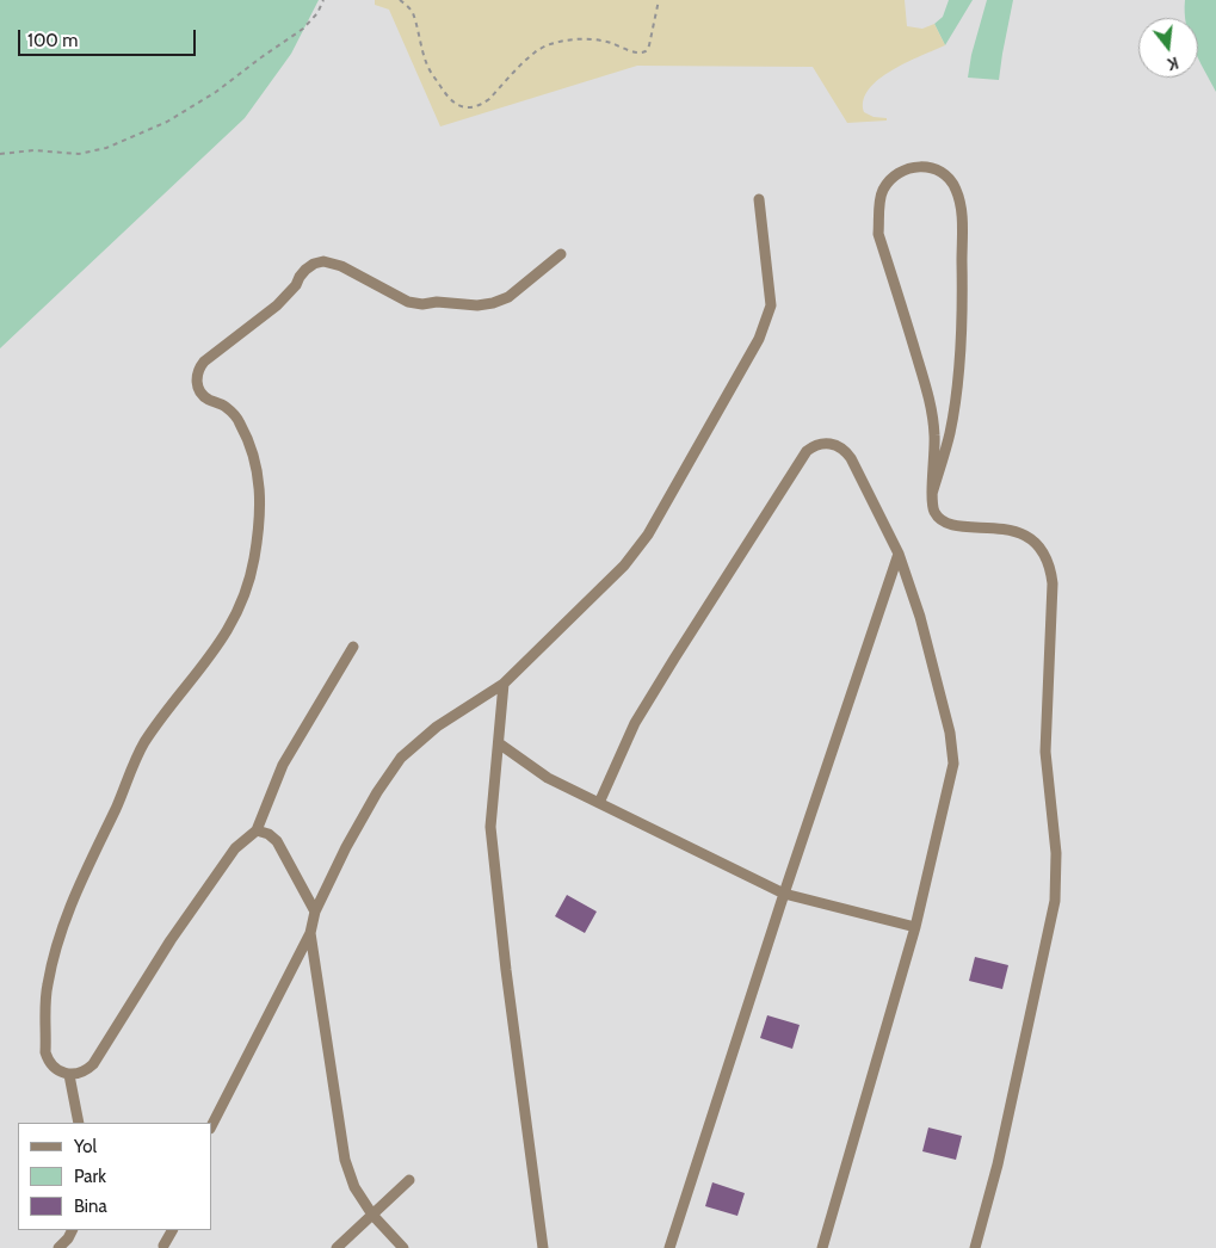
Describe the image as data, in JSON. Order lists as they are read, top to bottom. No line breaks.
{"legend":["Yol","Park","Bina"],"scale_bar":"100 m","north":"bottom"}
